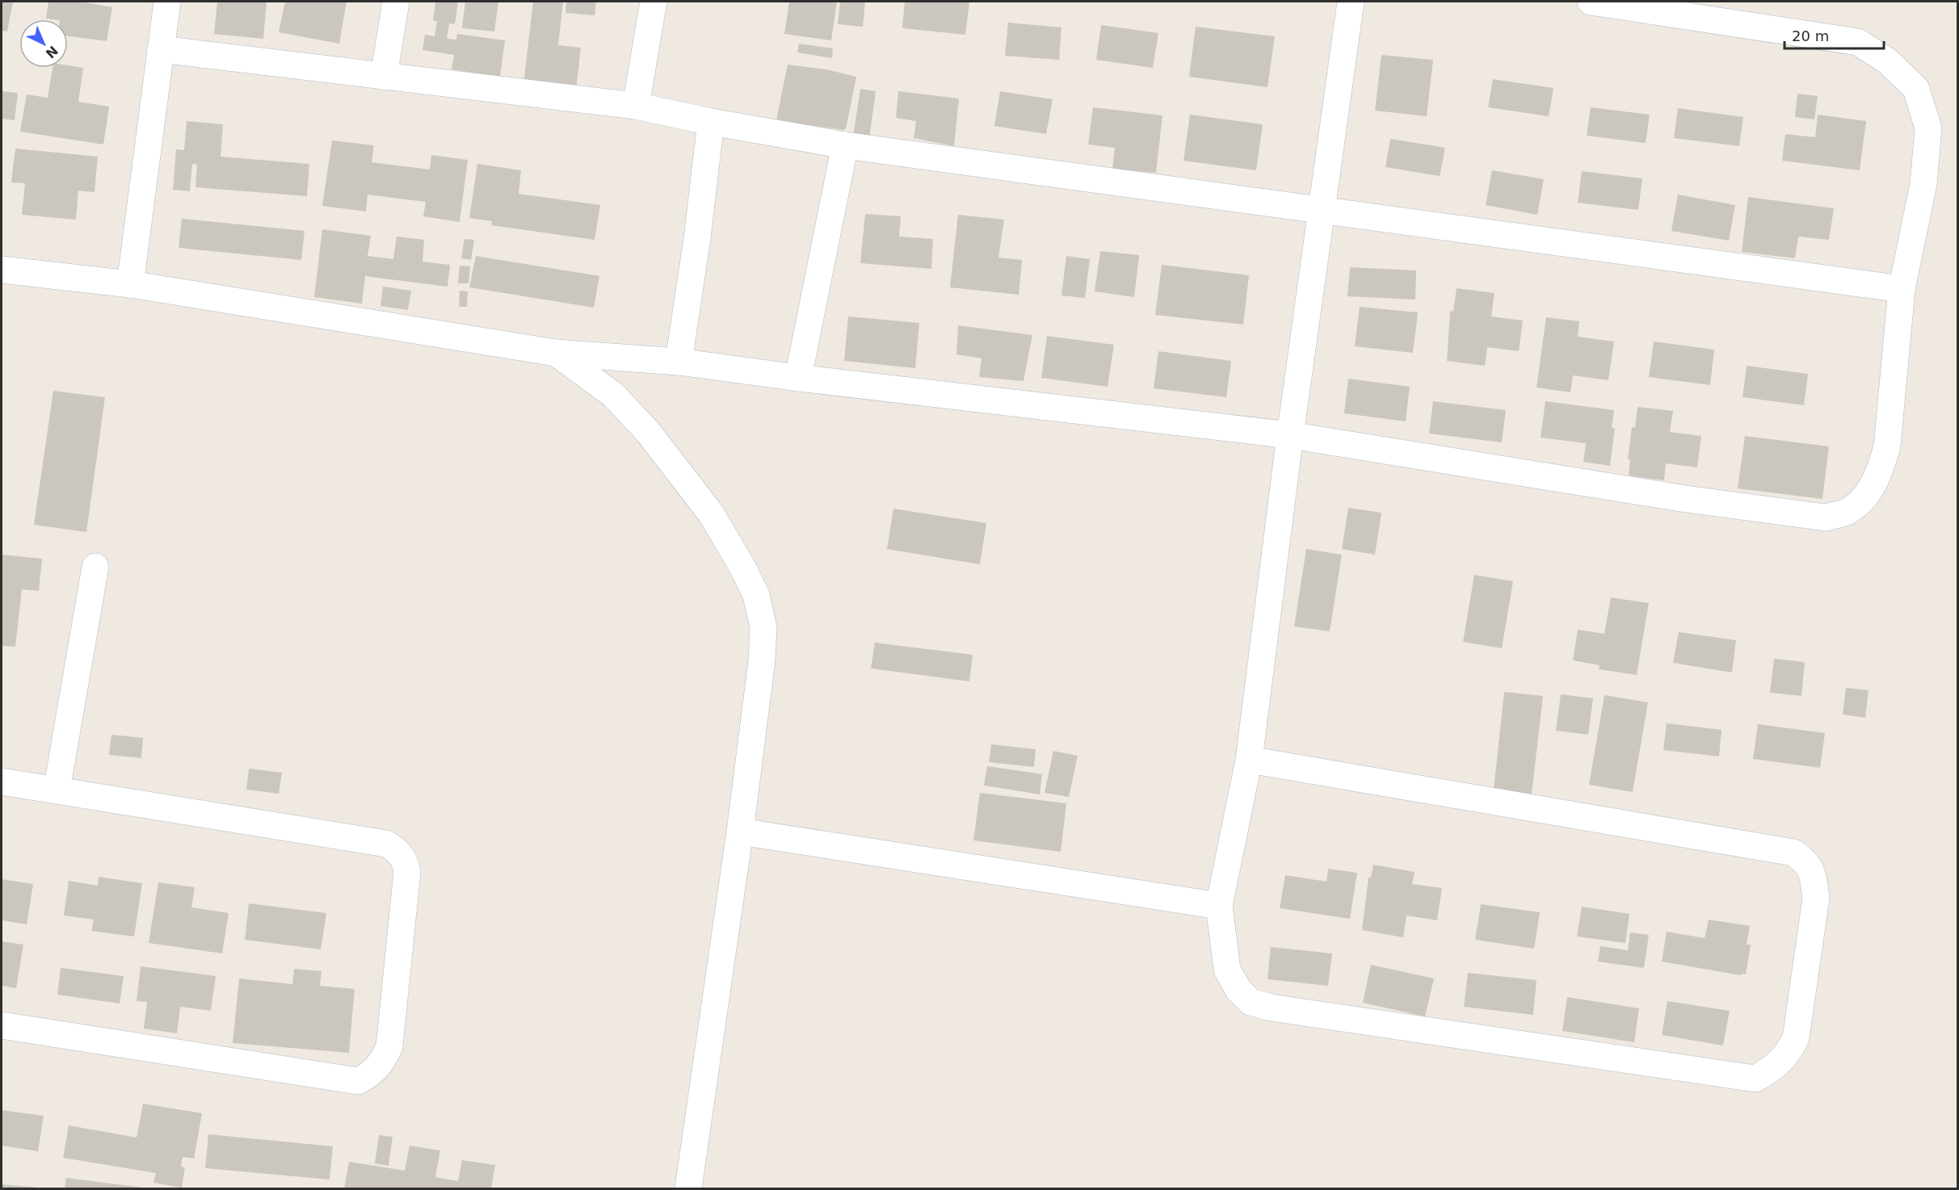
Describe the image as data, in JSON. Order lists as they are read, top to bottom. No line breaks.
{"scale_bar":"20 m","north":"bottom right"}
